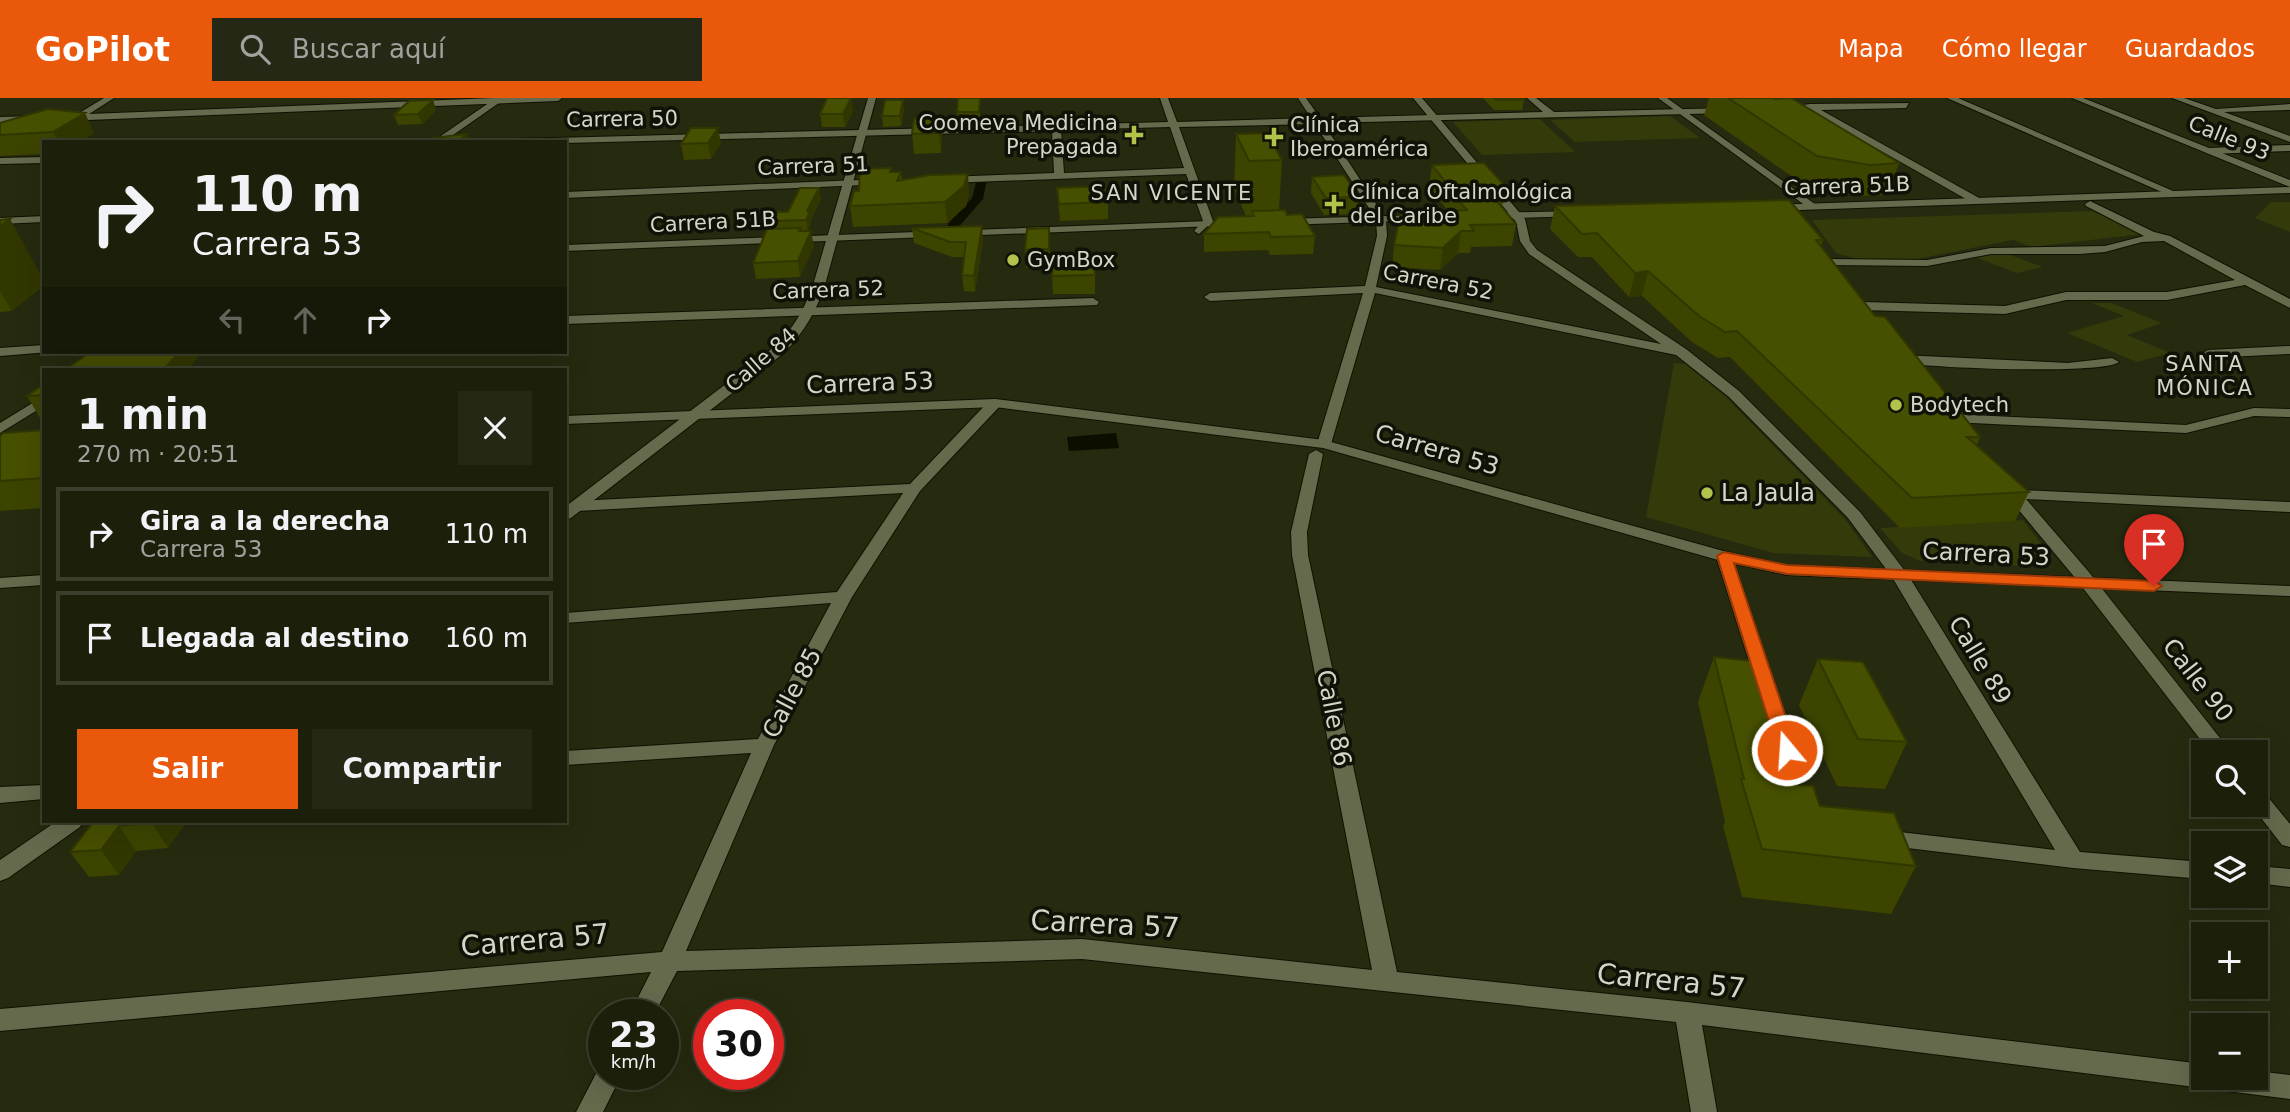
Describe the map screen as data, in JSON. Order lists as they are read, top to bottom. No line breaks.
{"streets":{"street":["Carrera 50","Calle 93","Carrera 51","Carrera 51B","Carrera 52","Calle 84","Carrera 53","Calle 89","Calle 90","Calle 85","Calle 86","Carrera 57"]},"crossings":[["Carrera 50","Calle 84"],["Carrera 50","Calle 89"],["Carrera 51","Calle 84"],["Carrera 51B","Calle 84"],["Carrera 52","Calle 84"],["Carrera 52","Calle 89"],["Carrera 52","Calle 86"],["Calle 84","Carrera 53"],["Carrera 53","Calle 89"],["Carrera 53","Calle 90"],["Carrera 53","Calle 85"],["Carrera 53","Calle 86"],["Calle 85","Carrera 57"],["Calle 86","Carrera 57"]],"districts":["SAN VICENTE","SANTA MÓNICA"],"places":{"health":["Coomeva Medicina Prepagada","Clínica Iberoamérica","Clínica Oftalmológica del Caribe"],"other":["GymBox","Bodytech","La Jaula"]},"page":{"header":"GoPilot","search":"Buscar aquí","nav":["Mapa","Cómo llegar","Guardados"],"turn":["110 m","Carrera 53"],"heading":["1 min","270 m · 20:51"],"list":[{"name":"Gira a la derecha","note":"Carrera 53","value":"110 m"},{"name":"Llegada al destino","value":"160 m"}],"buttons":["Salir","Compartir"],"map_buttons":["+","−"],"speed":"23 km/h","limit":"30"}}
